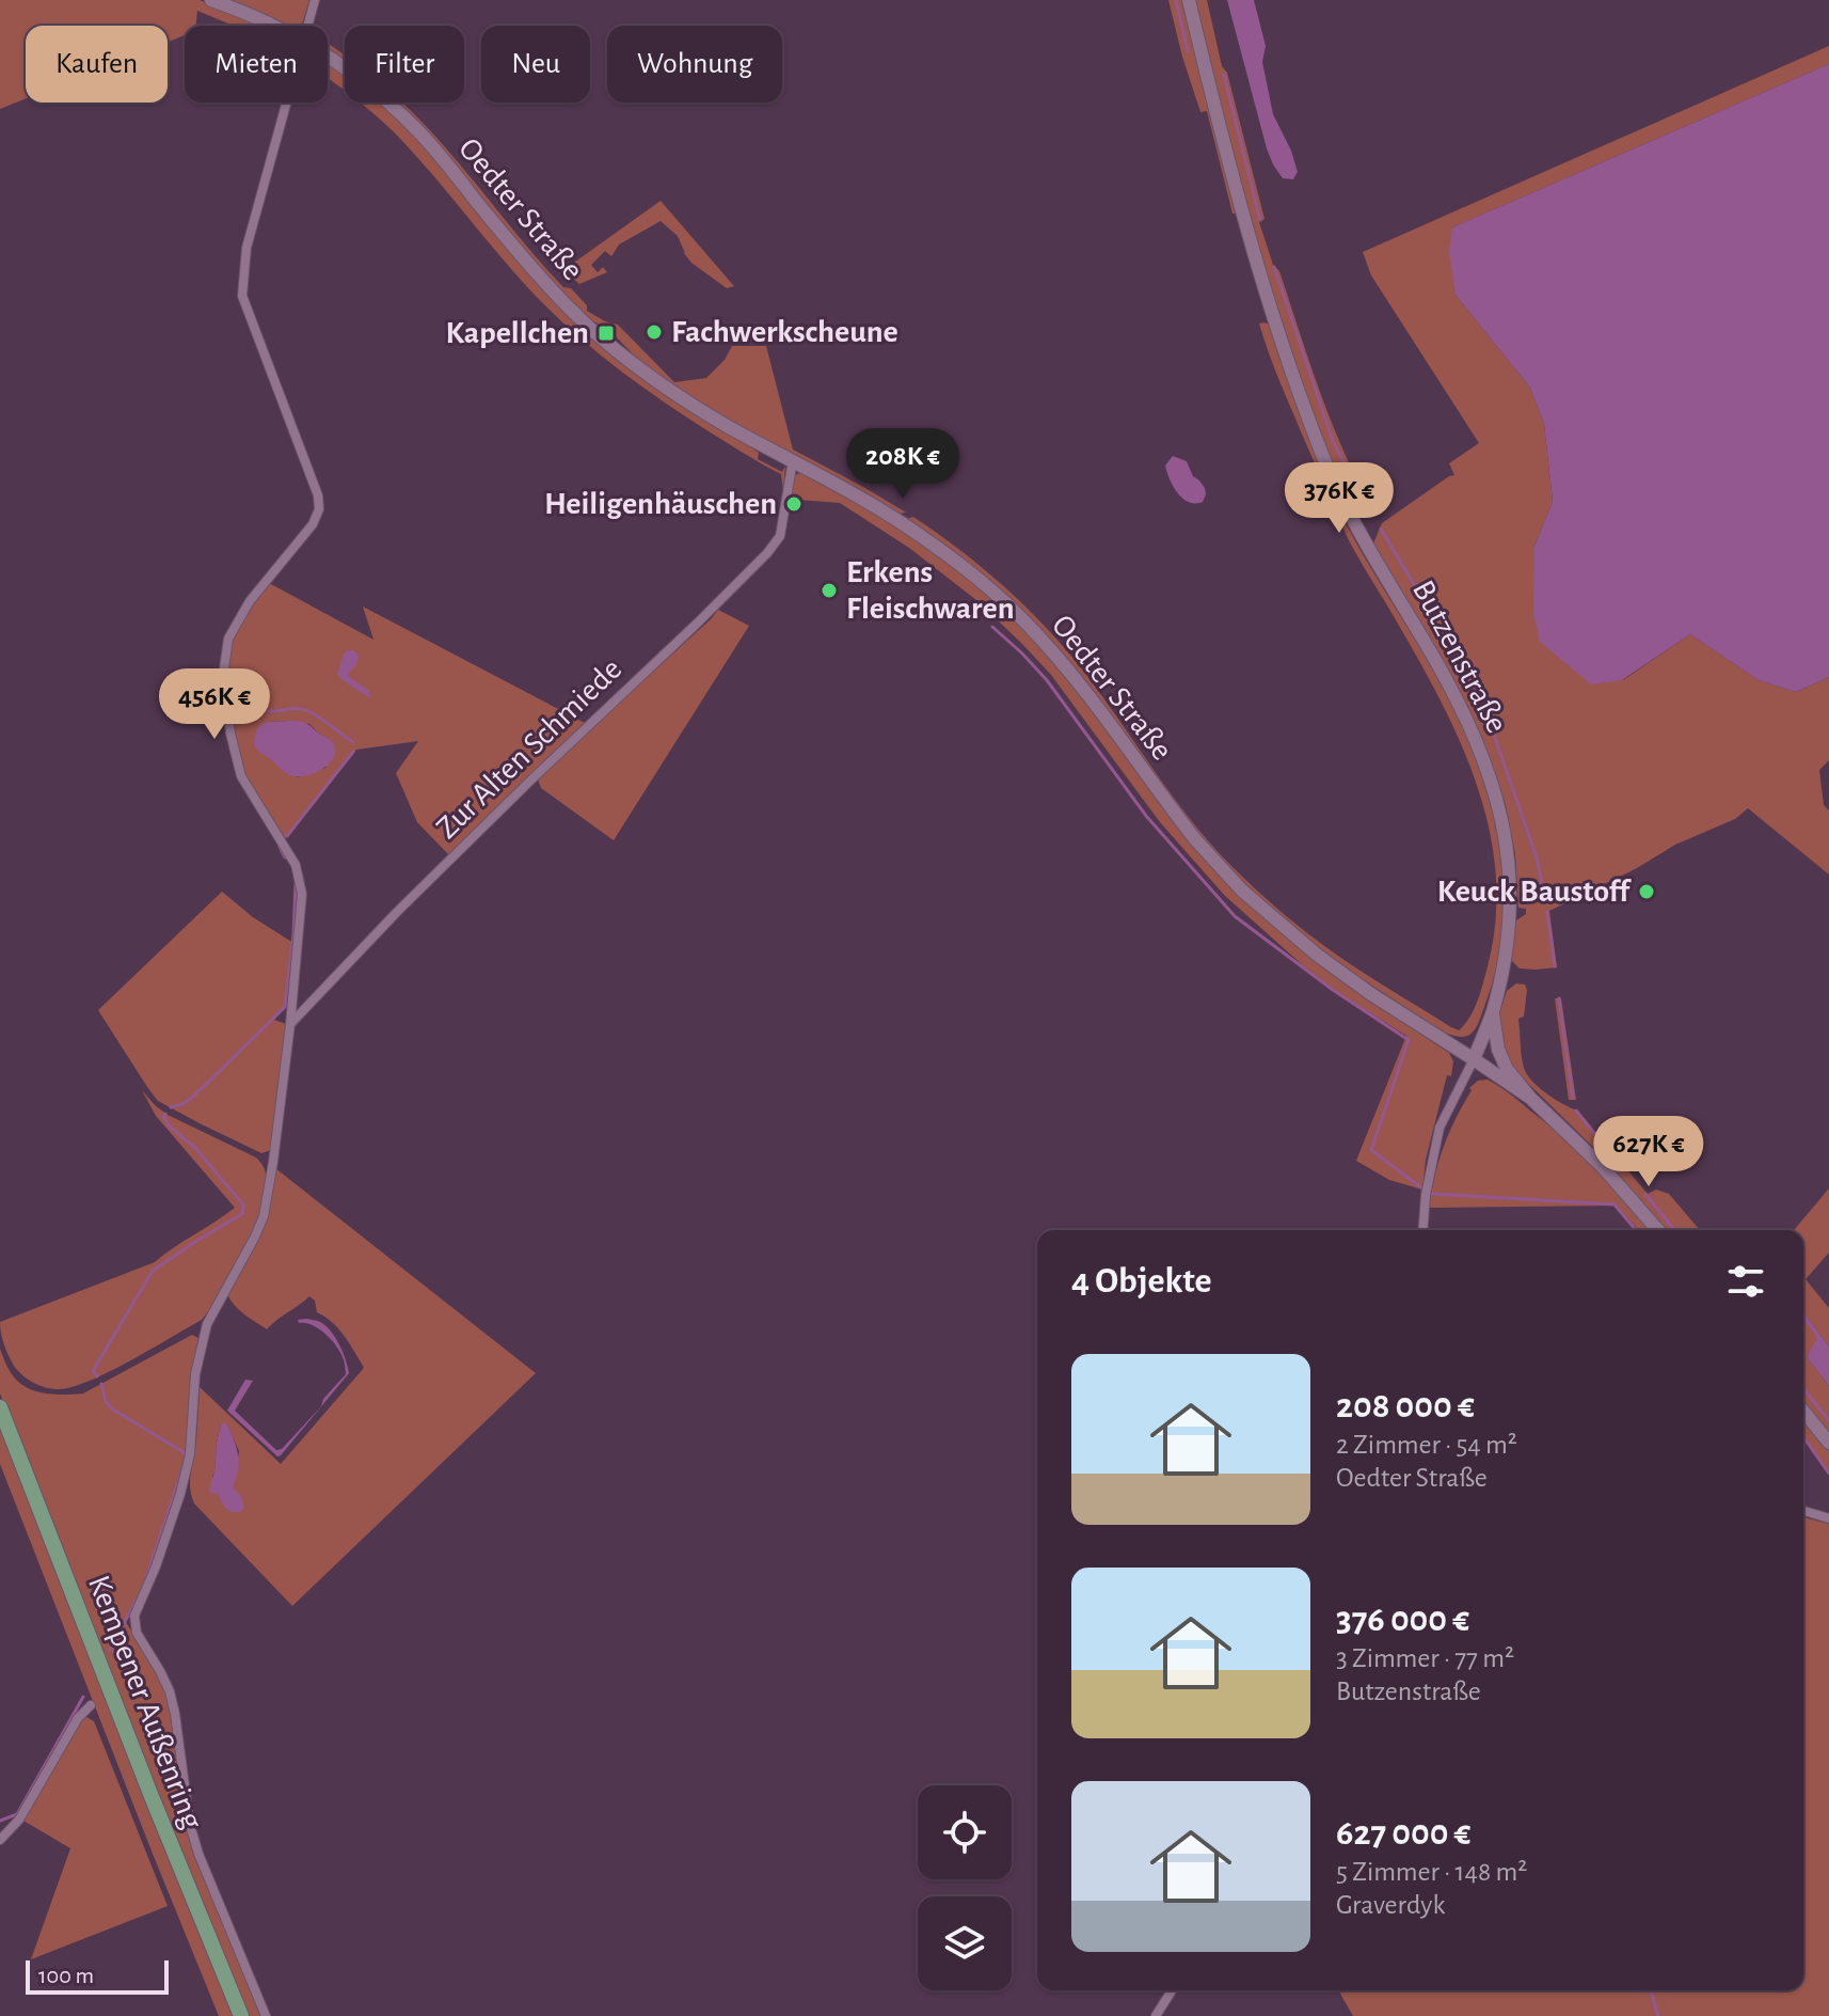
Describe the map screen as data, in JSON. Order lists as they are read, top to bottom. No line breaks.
{"streets":{"main road":["Oedter Straße","Butzenstraße","Kempener Außenring"],"street":["Zur Alten Schmiede"]},"crossings":[["Oedter Straße","Butzenstraße"],["Oedter Straße","Zur Alten Schmiede"]],"places":{"other":["Fachwerkscheune","Heiligenhäuschen","Erkens Fleischwaren","Keuck Baustoff"],"transit":["Kapellchen"]},"scale_bar":"100 m","page":{"chip":["Kaufen","Mieten","Filter","Neu","Wohnung"],"price":["208K €","376K €","456K €","627K €"],"heading":"4 Objekte","list":[{"name":"208 000 €","note":"2 Zimmer · 54 m² · Oedter Straße"},{"name":"376 000 €","note":"3 Zimmer · 77 m² · Butzenstraße"},{"name":"627 000 €","note":"5 Zimmer · 148 m² · Graverdyk"}],"scale":"100 m"}}
